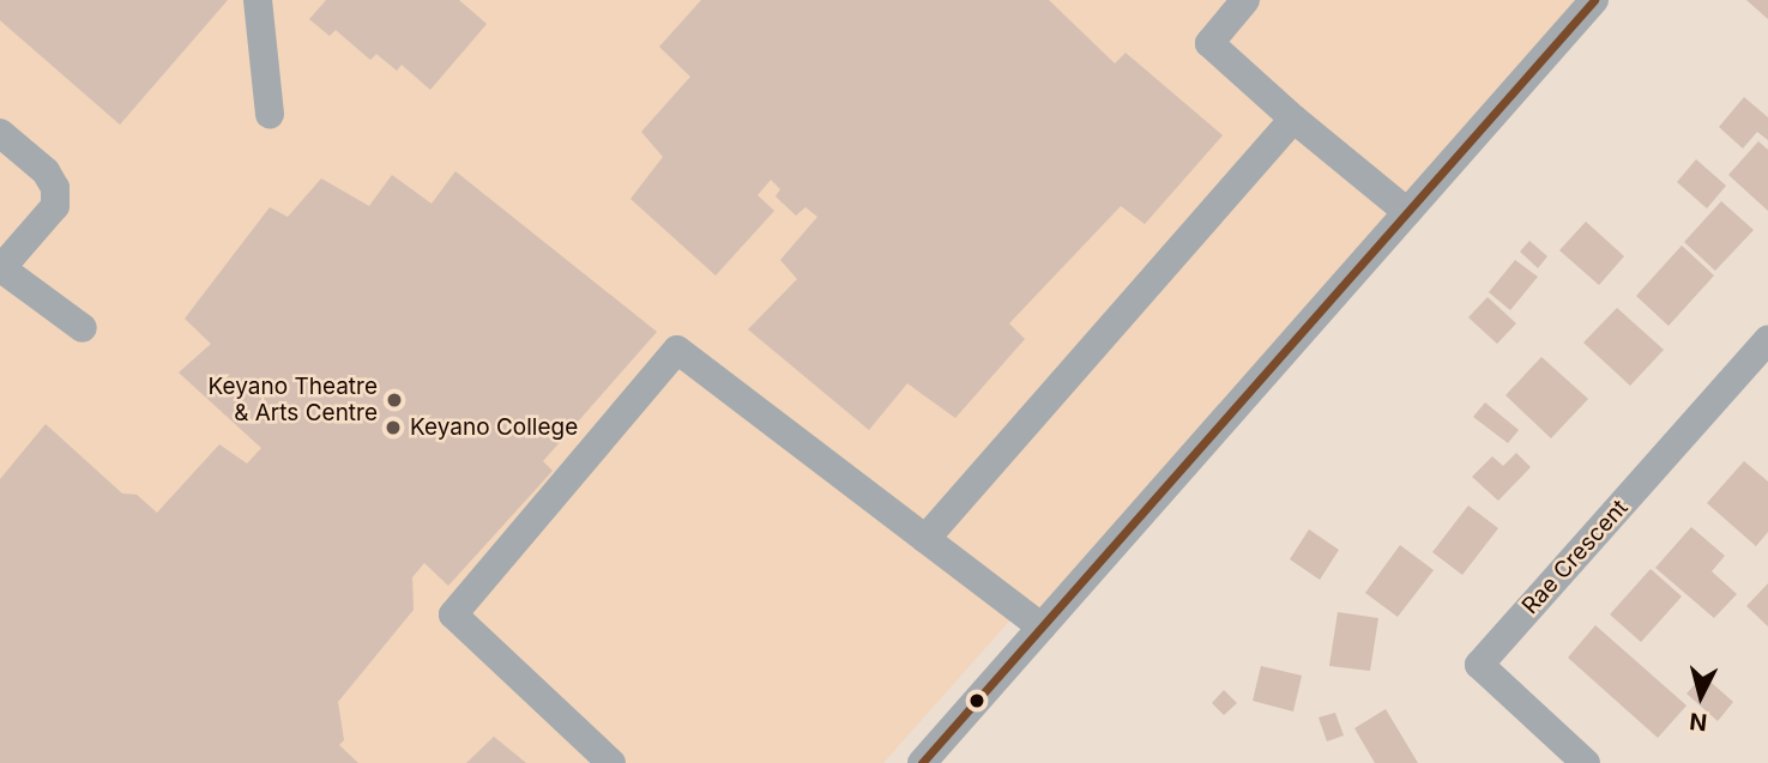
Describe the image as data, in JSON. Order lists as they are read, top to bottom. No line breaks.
{"streets":{"street":["Rae Crescent"]},"places":["Keyano Theatre & Arts Centre","Keyano College"],"north":"bottom"}
